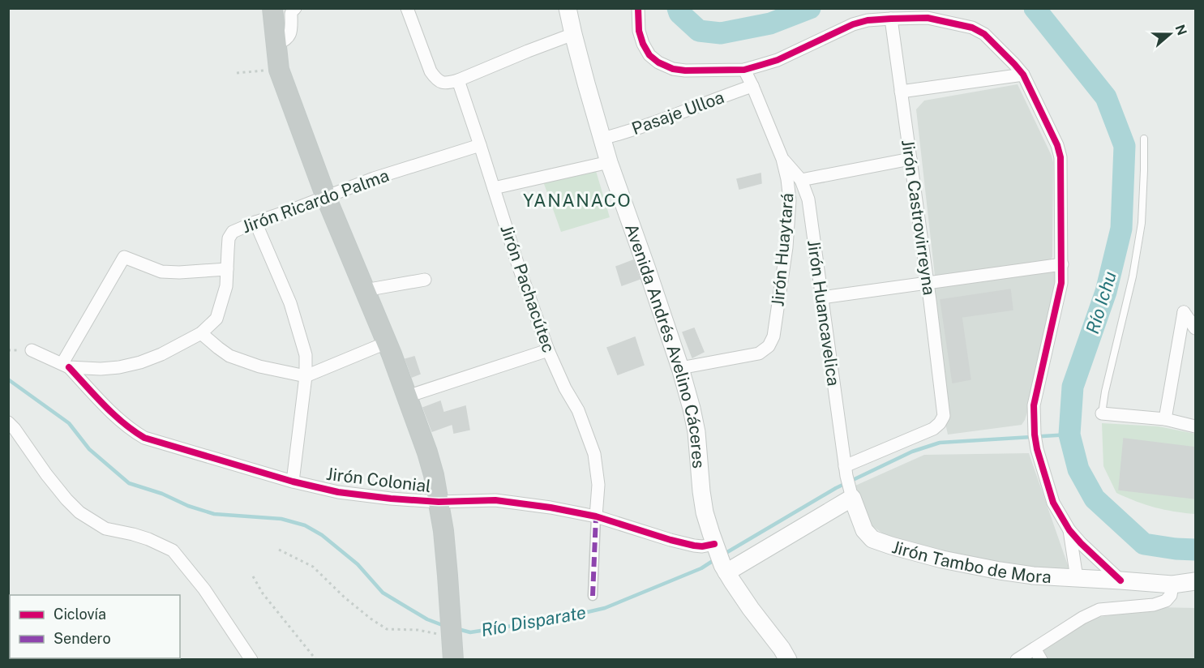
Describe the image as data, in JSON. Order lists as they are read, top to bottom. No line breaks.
{"streets":{"main road":["Avenida Andrés Avelino Cáceres","Jirón Tambo de Mora"],"street":["Pasaje Ulloa","Jirón Ricardo Palma","Jirón Castrovirreyna","Jirón Huaytará","Jirón Pachacútec","Jirón Huancavelica","Jirón Colonial"]},"crossings":[["Pasaje Ulloa","Jirón Huaytará"],["Pasaje Ulloa","Avenida Andrés Avelino Cáceres"],["Jirón Ricardo Palma","Jirón Pachacútec"],["Jirón Ricardo Palma","Jirón Colonial"],["Jirón Castrovirreyna","Jirón Huancavelica"],["Jirón Castrovirreyna","Jirón Tambo de Mora"],["Jirón Huaytará","Jirón Huancavelica"],["Jirón Huaytará","Avenida Andrés Avelino Cáceres"],["Jirón Pachacútec","Jirón Colonial"],["Jirón Huancavelica","Jirón Tambo de Mora"],["Avenida Andrés Avelino Cáceres","Jirón Colonial"]],"districts":["YANANACO"],"water":["Río Ichu","Río Disparate"],"legend":["Ciclovía","Sendero"],"north":"right"}
